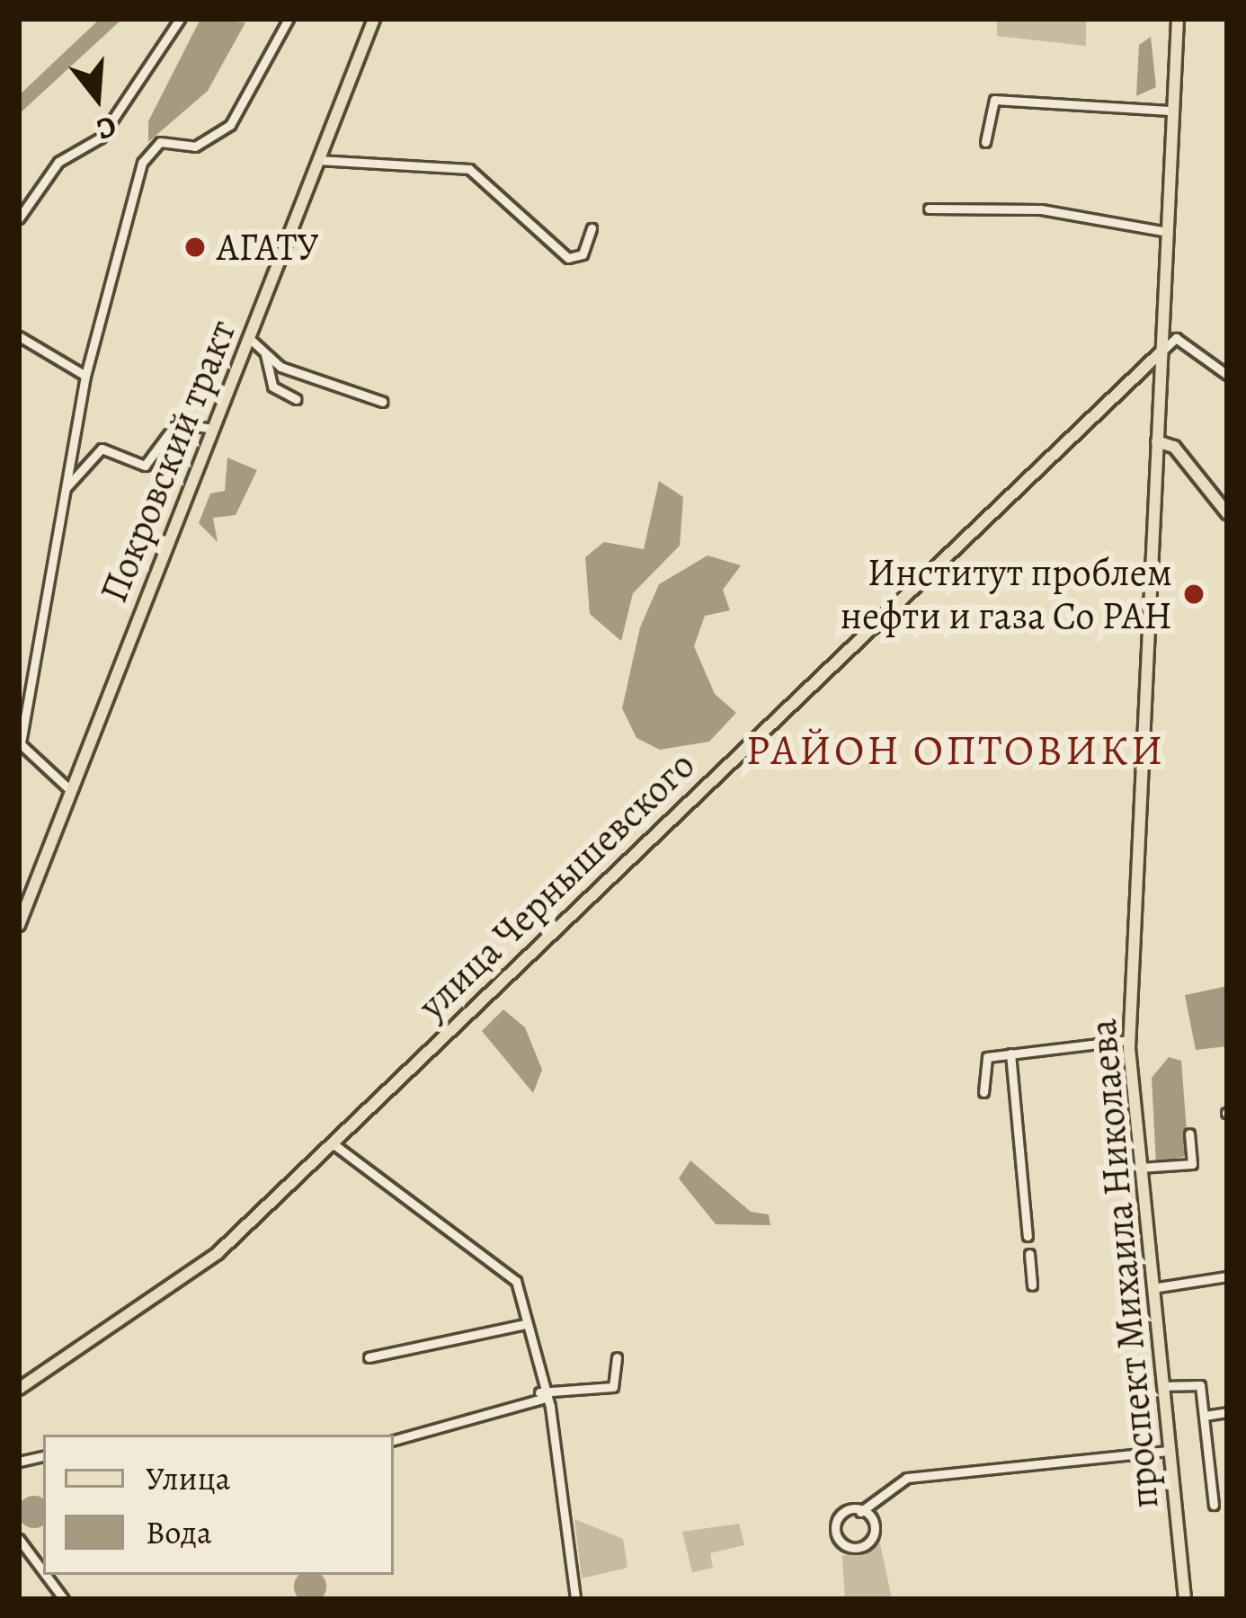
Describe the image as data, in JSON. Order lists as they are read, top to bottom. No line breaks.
{"streets":{"main road":["Покровский тракт","улица Чернышевского","проспект Михаила Николаева"]},"crossings":[["улица Чернышевского","проспект Михаила Николаева"]],"districts":["РАЙОН ОПТОВИКИ"],"places":["АГАТУ","Институт проблем нефти и газа Со РАН"],"legend":["Улица","Вода"],"north":"bottom"}
